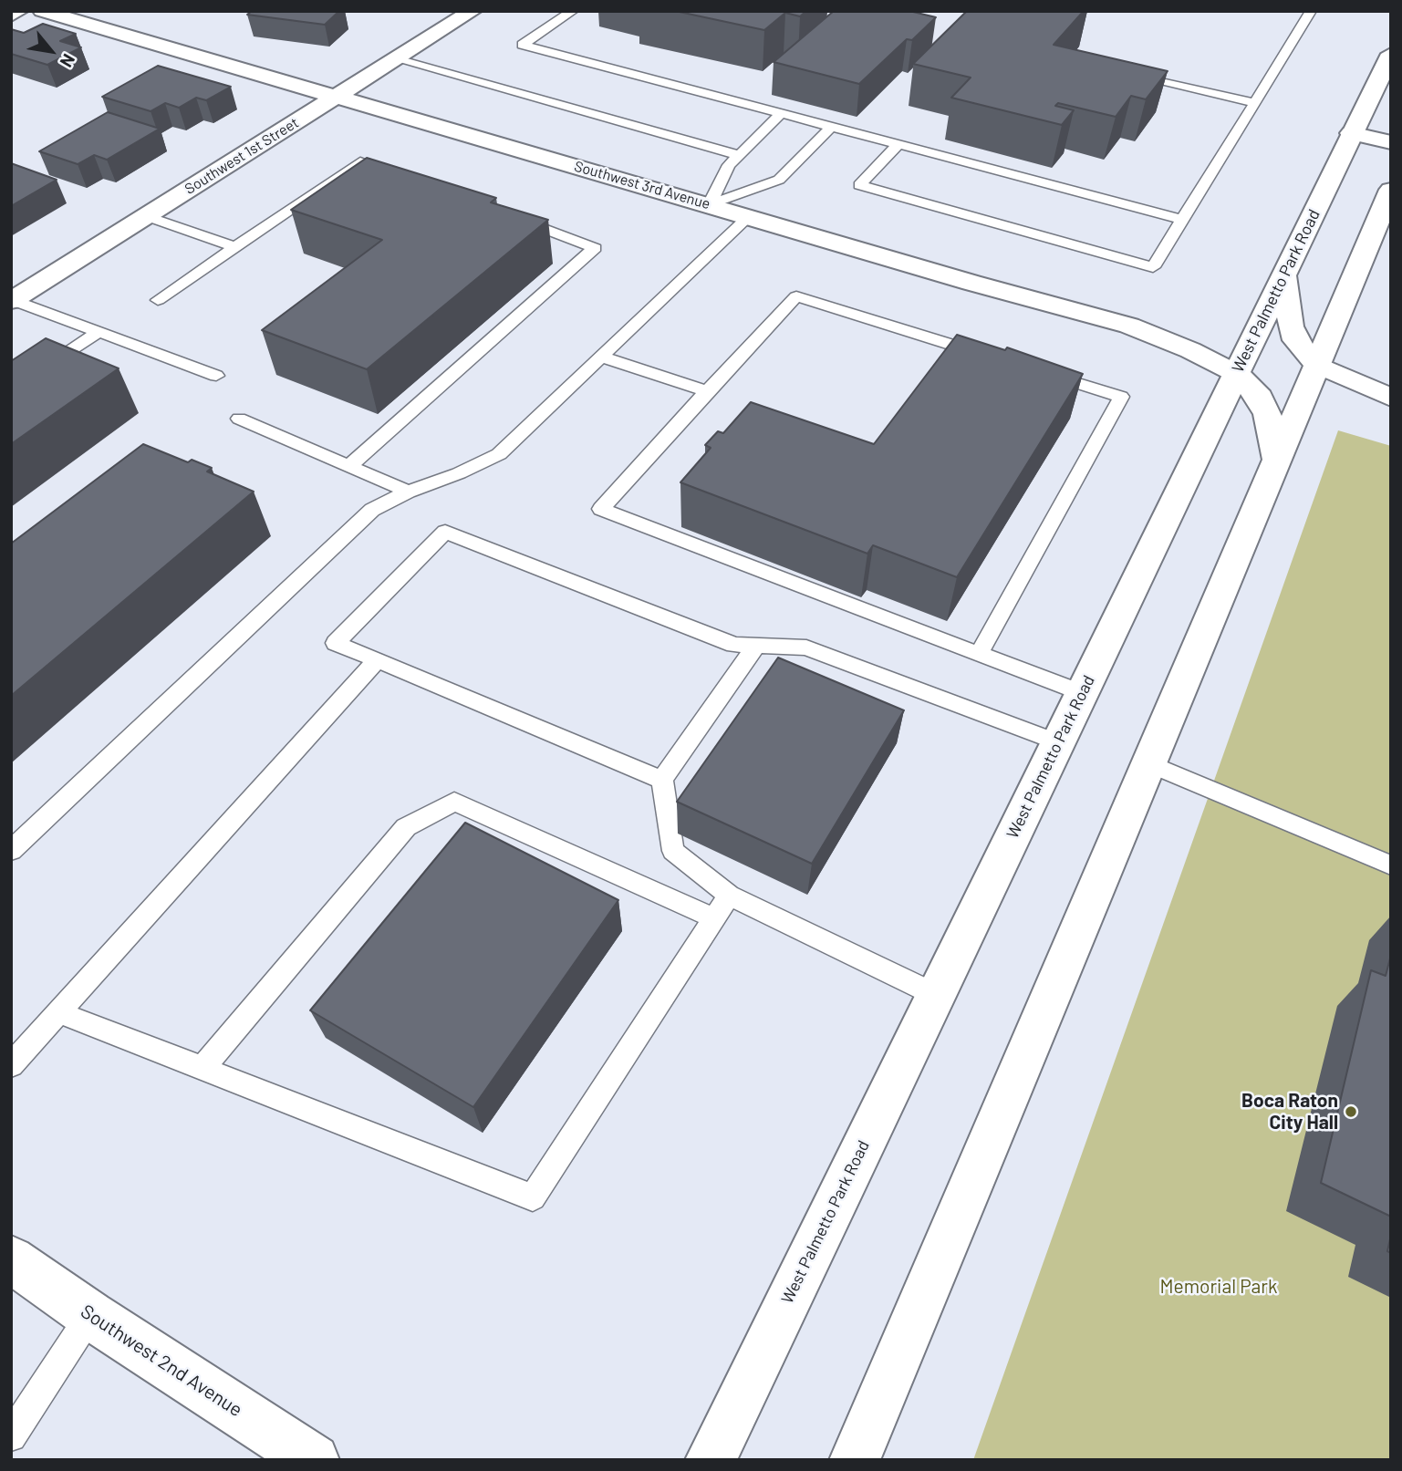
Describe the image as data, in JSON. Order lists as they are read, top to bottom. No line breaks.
{"streets":{"main road":["Southwest 1st Street","Southwest 3rd Avenue","West Palmetto Park Road","Southwest 2nd Avenue"]},"crossings":[["Southwest 1st Street","Southwest 3rd Avenue"],["Southwest 3rd Avenue","West Palmetto Park Road"]],"parks":["Memorial Park"],"places":["Boca Raton City Hall"],"north":"bottom right"}
